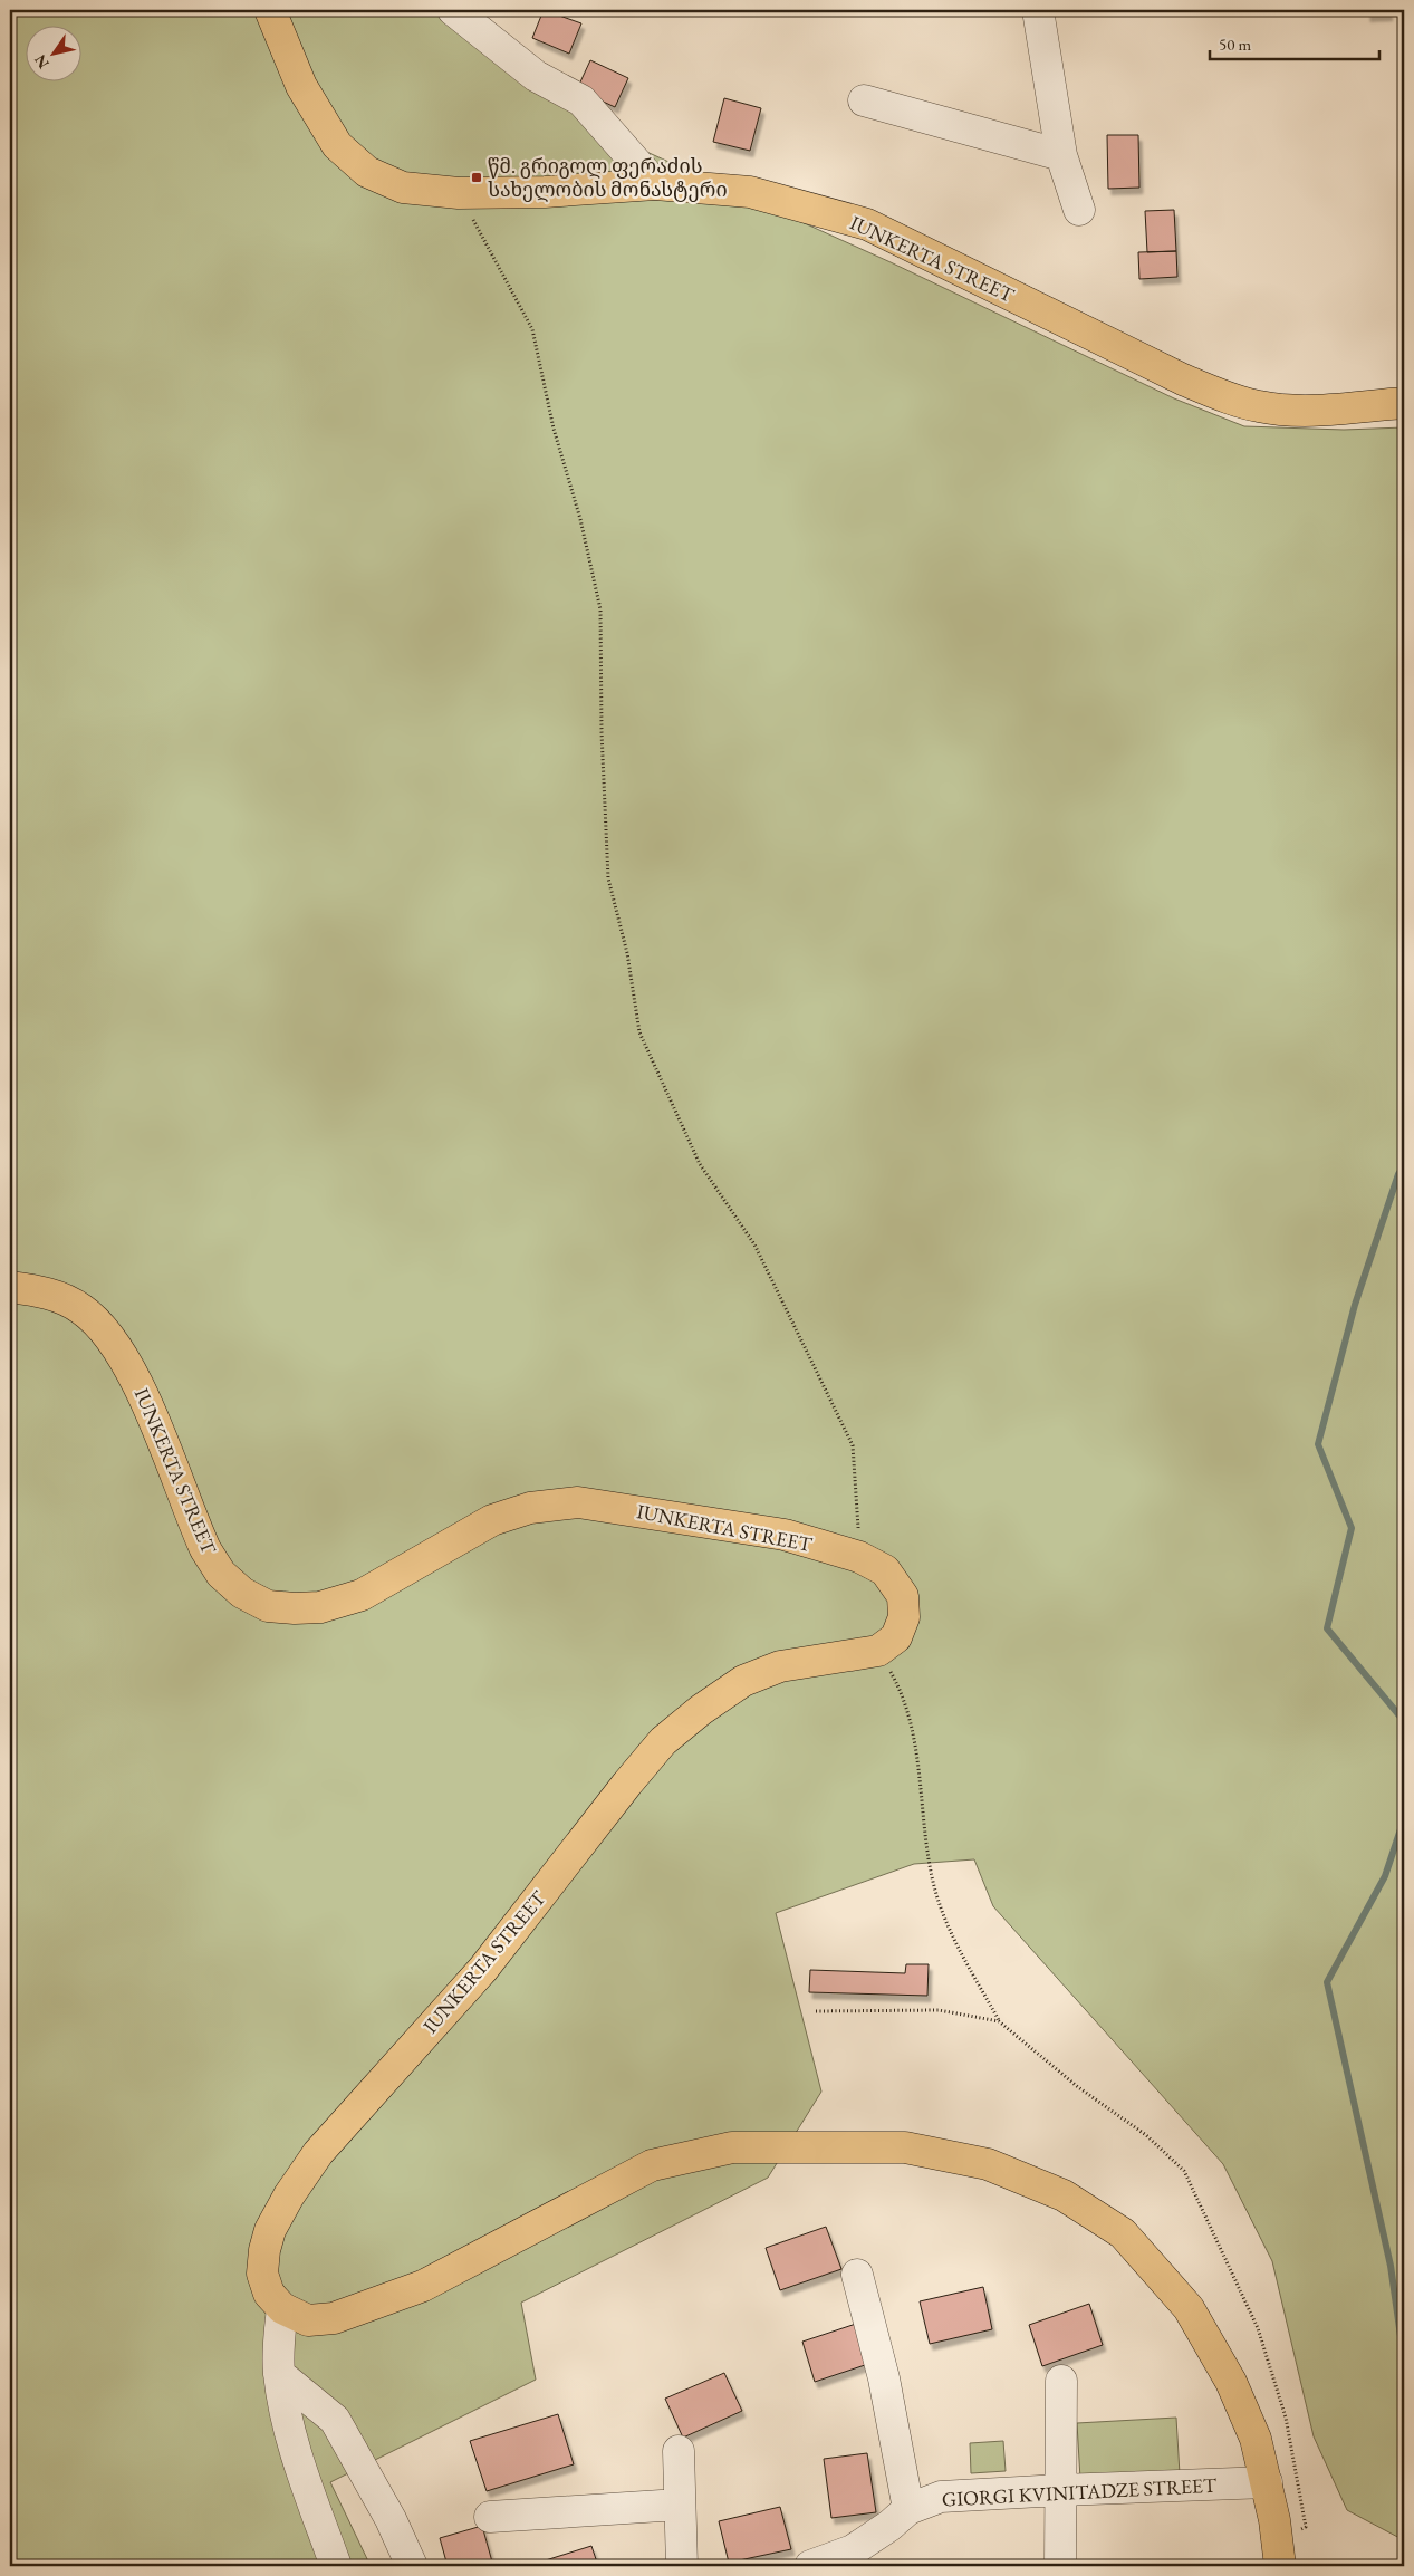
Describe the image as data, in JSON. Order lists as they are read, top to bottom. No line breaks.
{"streets":{"main road":["IUNKERTA STREET"],"street":["GIORGI KVINITADZE STREET"]},"crossings":[["IUNKERTA STREET","GIORGI KVINITADZE STREET"]],"places":{"transit":["წმ. გრიგოლ ფერაძის სახელობის მონასტერი"]},"scale_bar":"50 m","north":"bottom left"}
